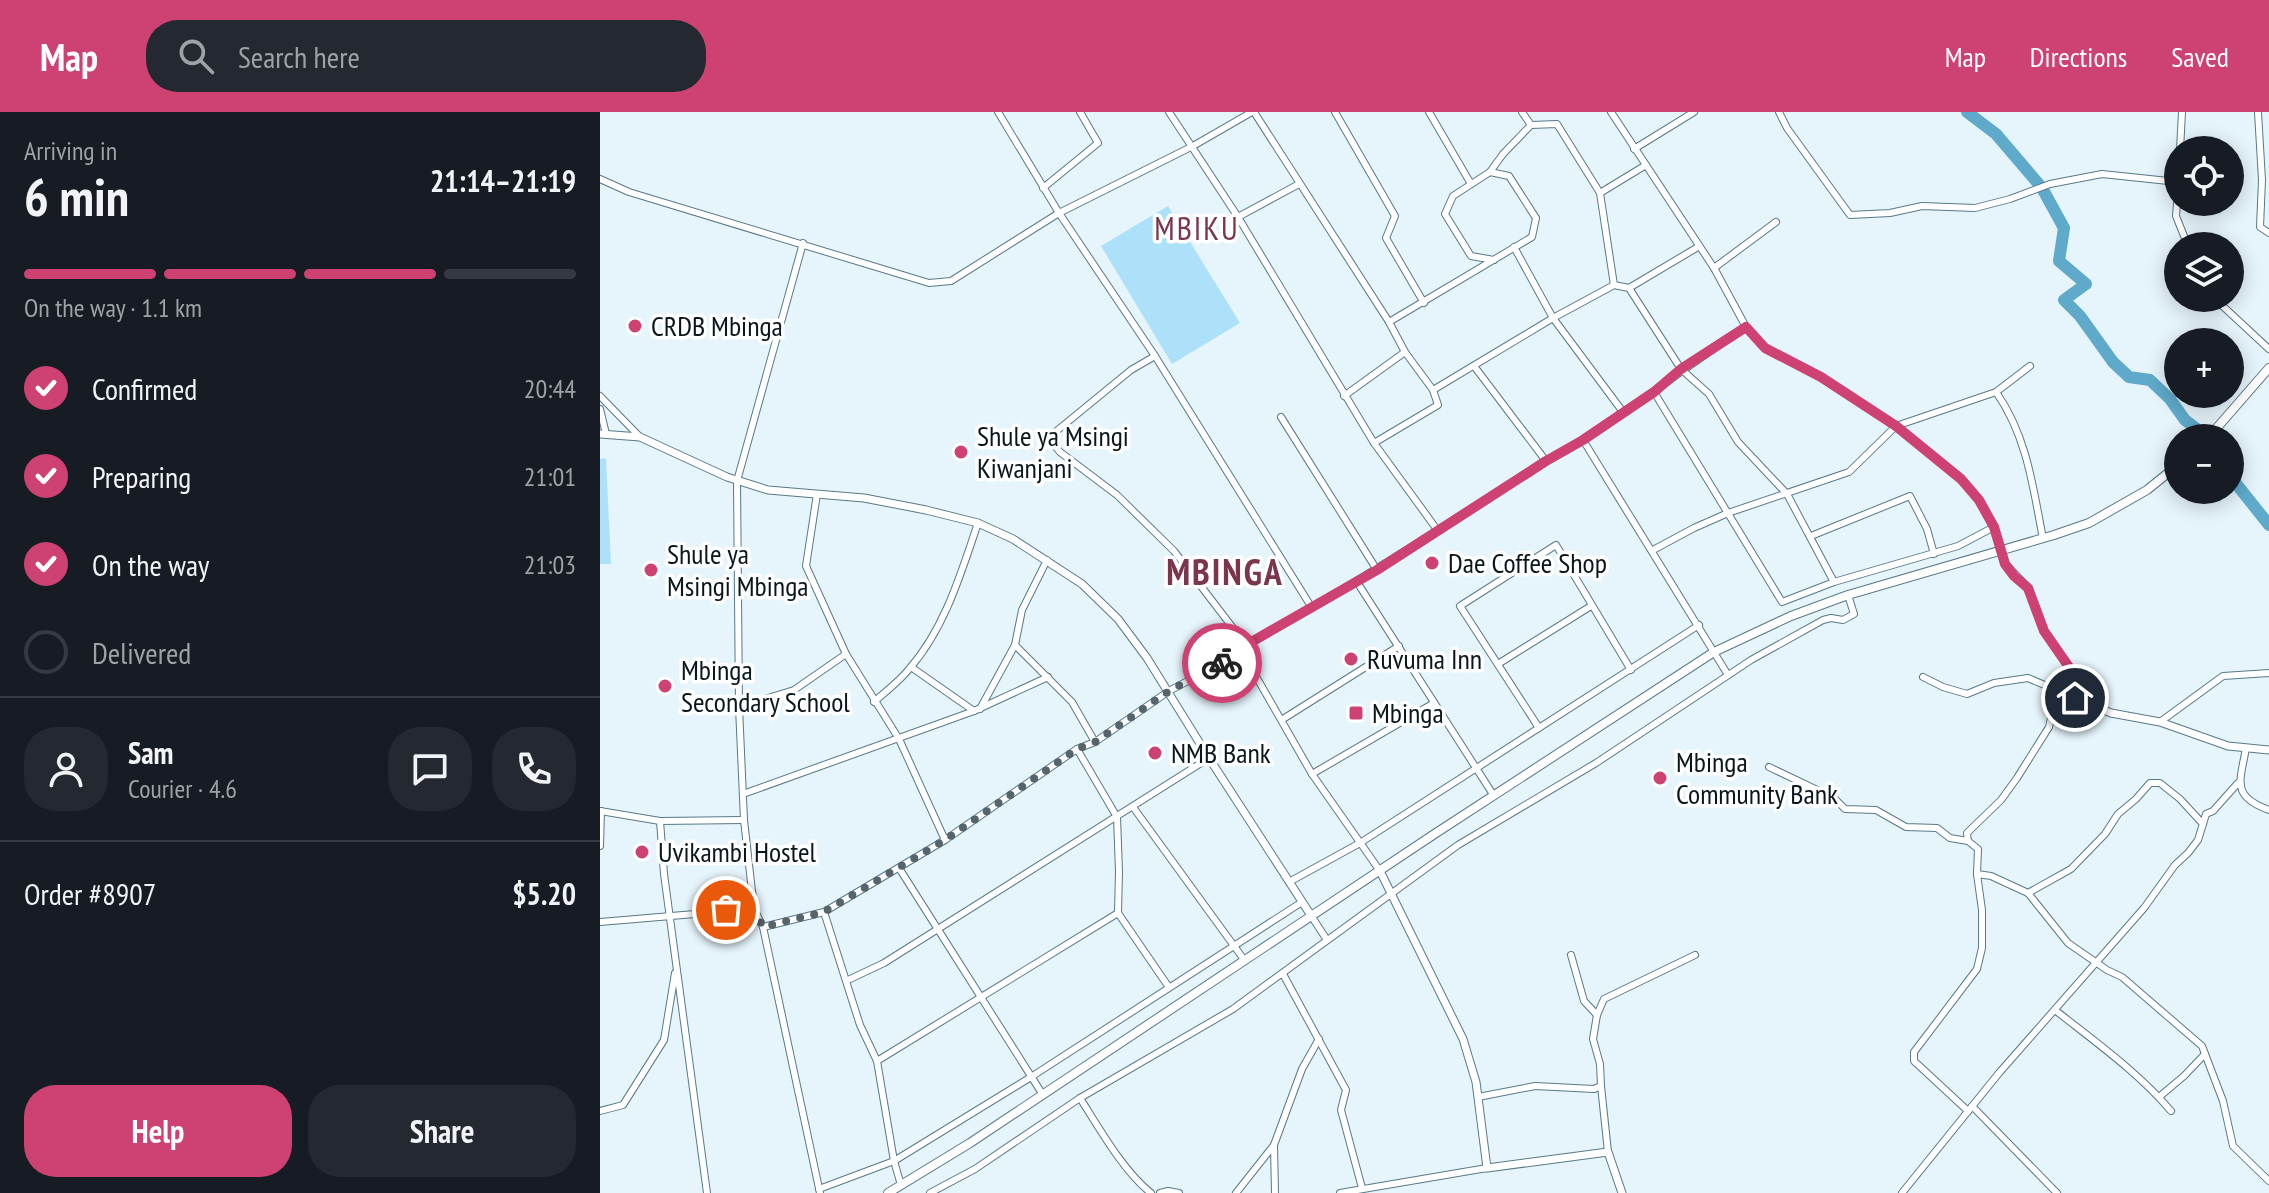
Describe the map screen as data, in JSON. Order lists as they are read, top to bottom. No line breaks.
{"districts":["MBIKU","MBINGA"],"places":{"other":["CRDB Mbinga","Shule ya Msingi Kiwanjani","Dae Coffee Shop","Shule ya Msingi Mbinga","Ruvuma Inn","Mbinga Secondary School","NMB Bank","Mbinga Community Bank","Uvikambi Hostel"],"transit":["Mbinga"]},"page":{"header":"Map","search":"Search here","nav":["Map","Directions","Saved"],"heading":["6 min","Arriving in","21:14–21:19"],"panel":["Sam","Courier · 4.6","Order #8907","$5.20"],"map_buttons":["+","−"],"bar":"On the way · 1.1 km","list":[["Confirmed","20:44"],["Preparing","21:01"],["On the way","21:03"],"Delivered"],"buttons":["Help","Share"]}}
